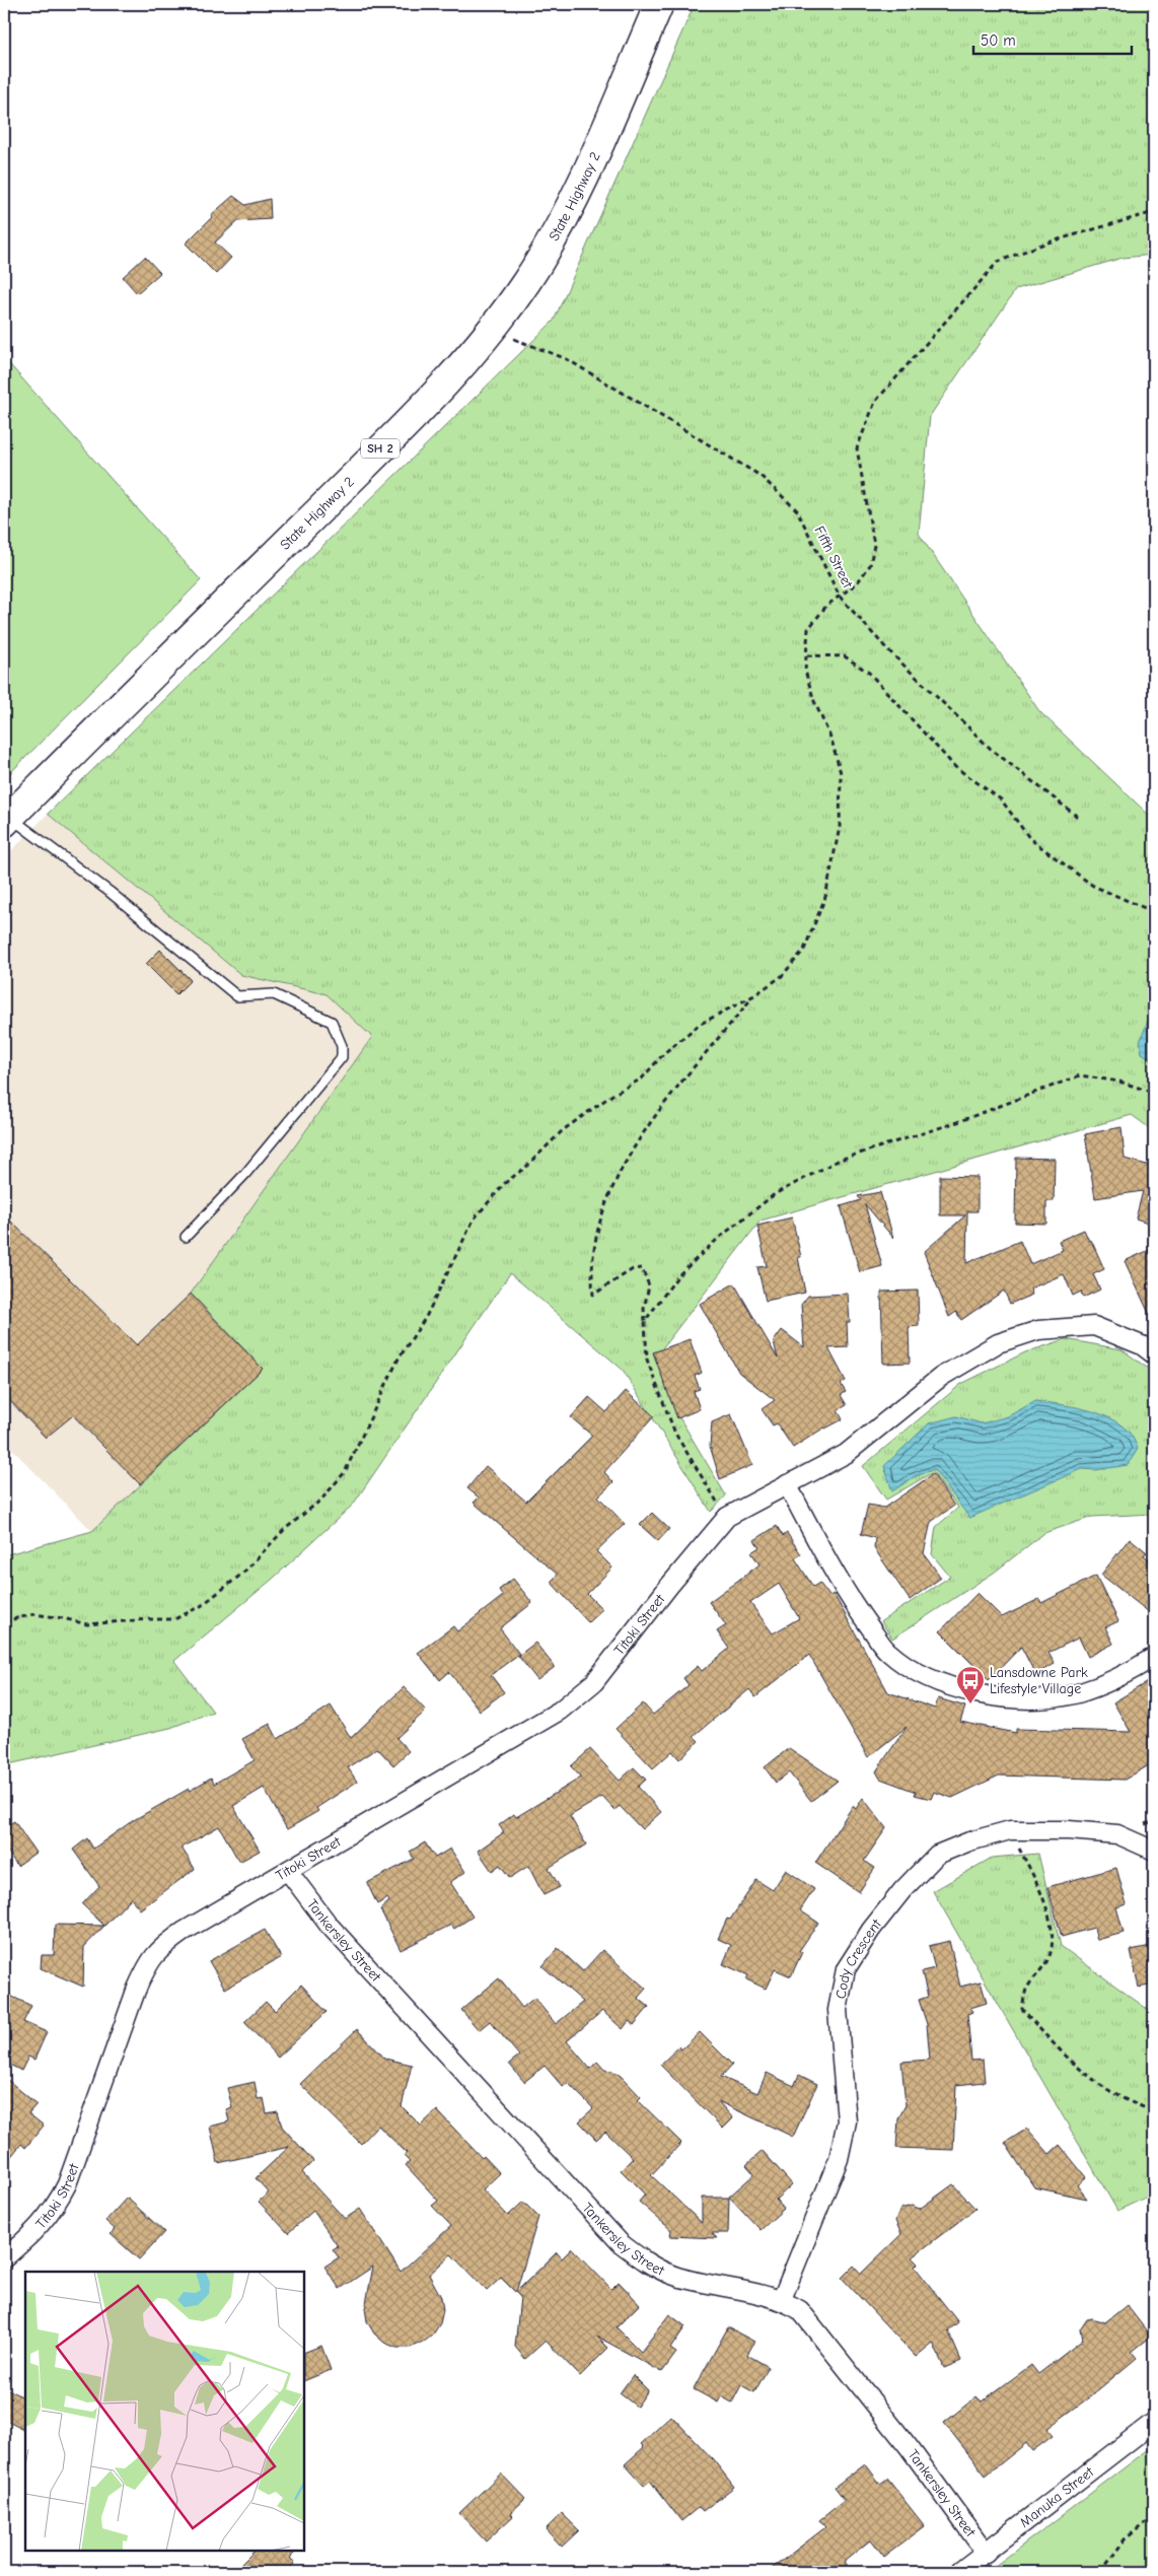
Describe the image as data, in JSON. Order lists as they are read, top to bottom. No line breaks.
{"streets":{"highway":["State Highway 2","SH 2"],"street":["Titoki Street","Tankersley Street","Cody Crescent","Manuka Street"],"path":["Fifth Street"]},"crossings":[["Titoki Street","Tankersley Street"],["Tankersley Street","Cody Crescent"],["Tankersley Street","Manuka Street"]],"places":{"bus stop":["Lansdowne Park Lifestyle Village"]},"scale_bar":"50 m"}
